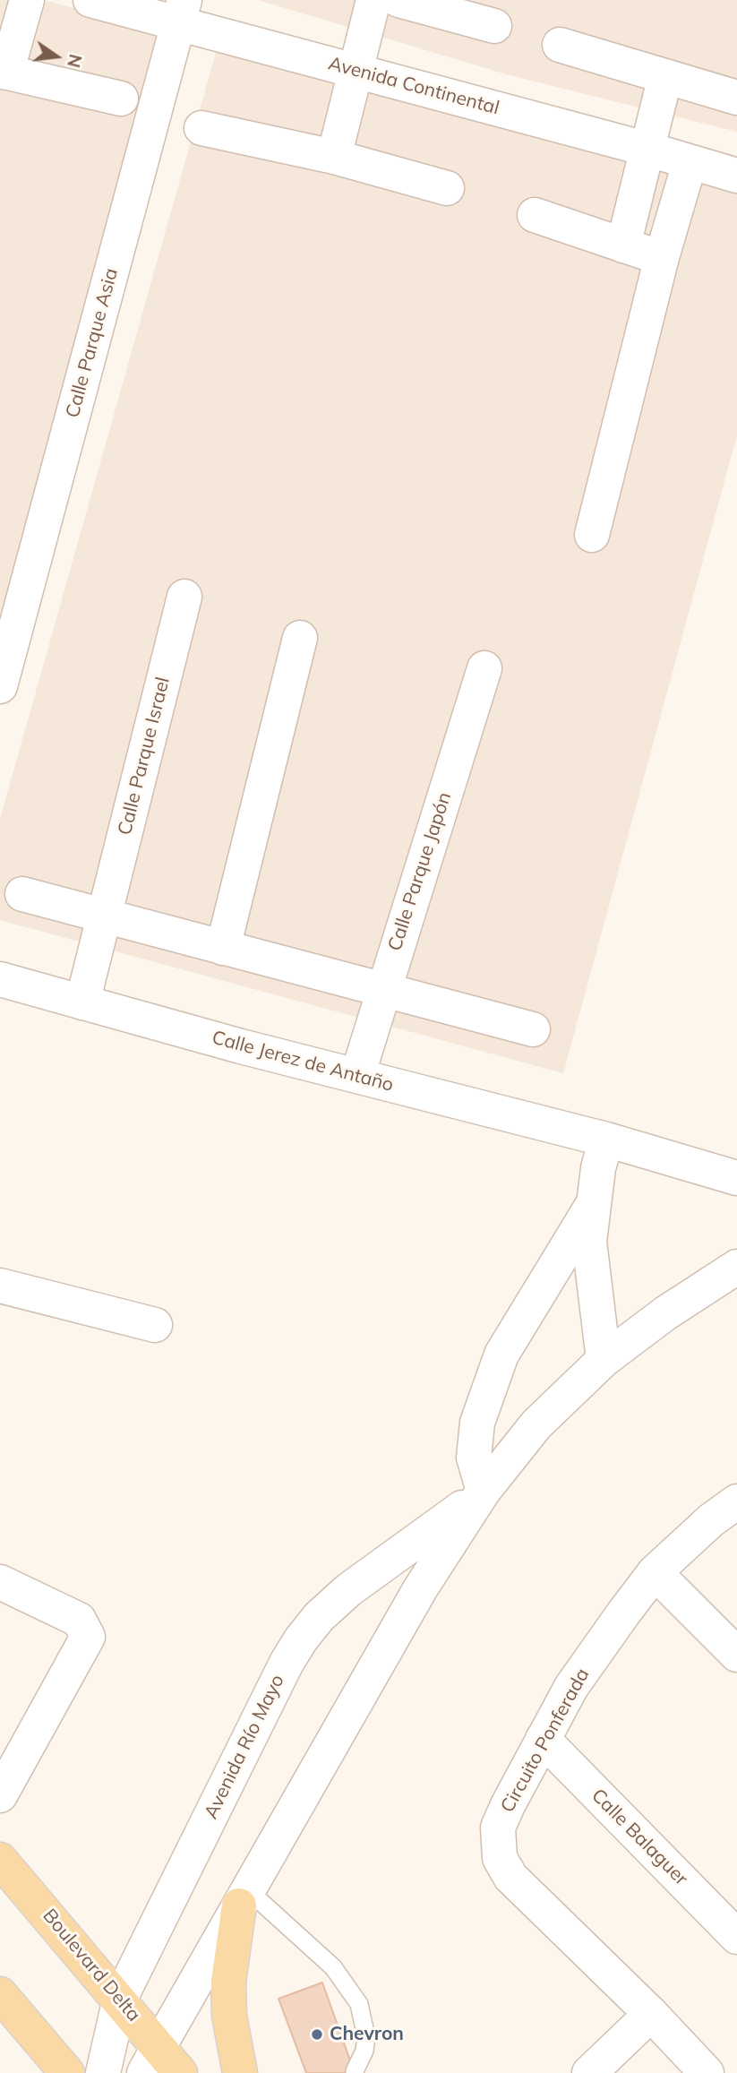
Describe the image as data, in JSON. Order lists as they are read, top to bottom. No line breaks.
{"streets":{"main road":["Boulevard Delta"],"street":["Avenida Continental","Calle Parque Asia","Calle Parque Israel","Calle Parque Japón","Calle Jerez de Antaño","Circuito Ponferada","Avenida Río Mayo","Calle Balaguer"]},"crossings":[["Avenida Continental","Calle Parque Asia"],["Calle Parque Israel","Calle Jerez de Antaño"],["Calle Parque Japón","Calle Jerez de Antaño"],["Circuito Ponferada","Calle Balaguer"],["Avenida Río Mayo","Boulevard Delta"]],"places":["Chevron"],"north":"right"}
